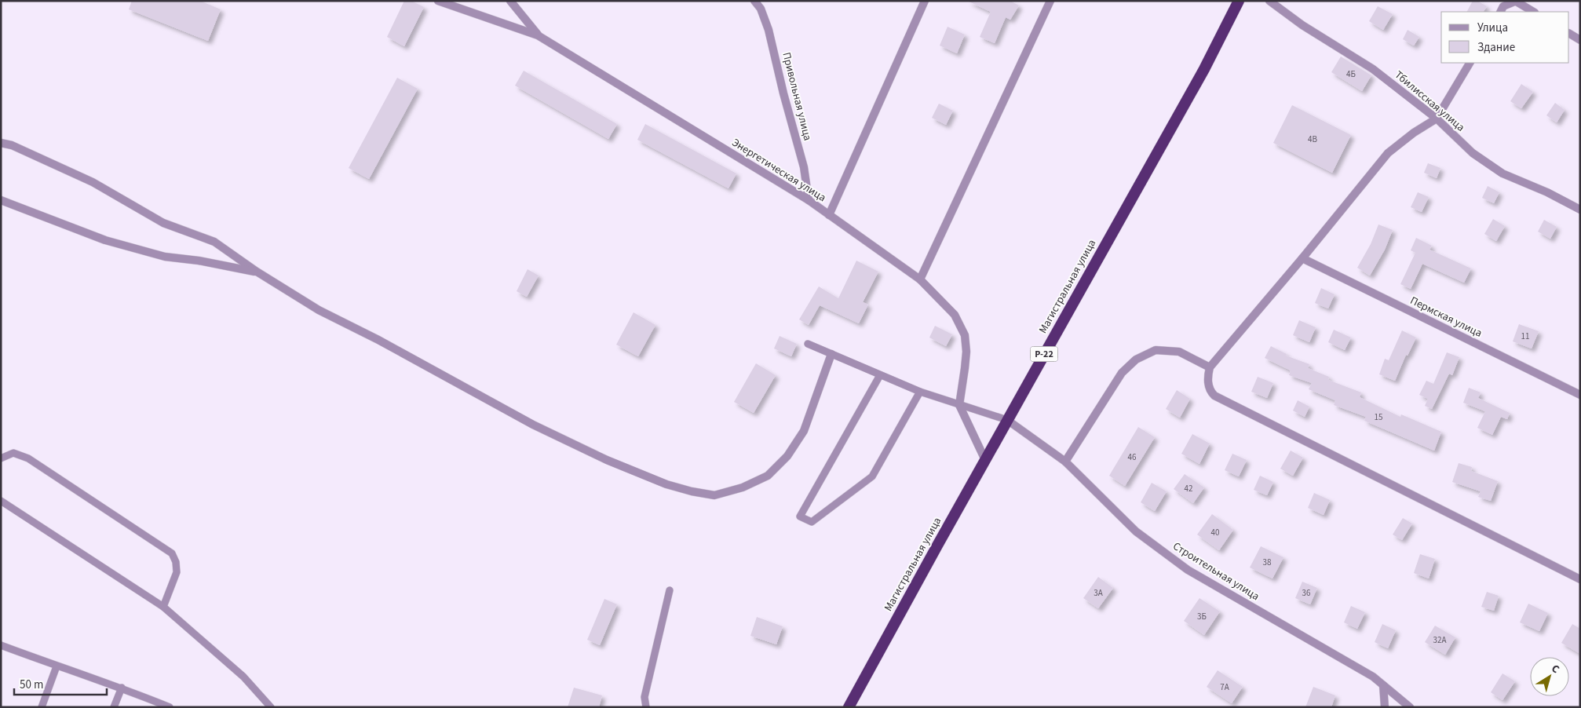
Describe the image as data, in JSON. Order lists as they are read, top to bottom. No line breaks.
{"streets":{"highway":["Магистральная улица","Р-22"],"street":["Привольная улица","Тбилисская улица","Энергетическая улица","Пермская улица","Строительная улица"]},"crossings":[["Привольная улица","Энергетическая улица"],["Магистральная улица","Строительная улица"]],"house_numbers":["4Б","4В","11","15","46","42","40","38","3А","36","3Б","32А","7А"],"legend":["Улица","Здание"],"scale_bar":"50 m","north":"top right"}
